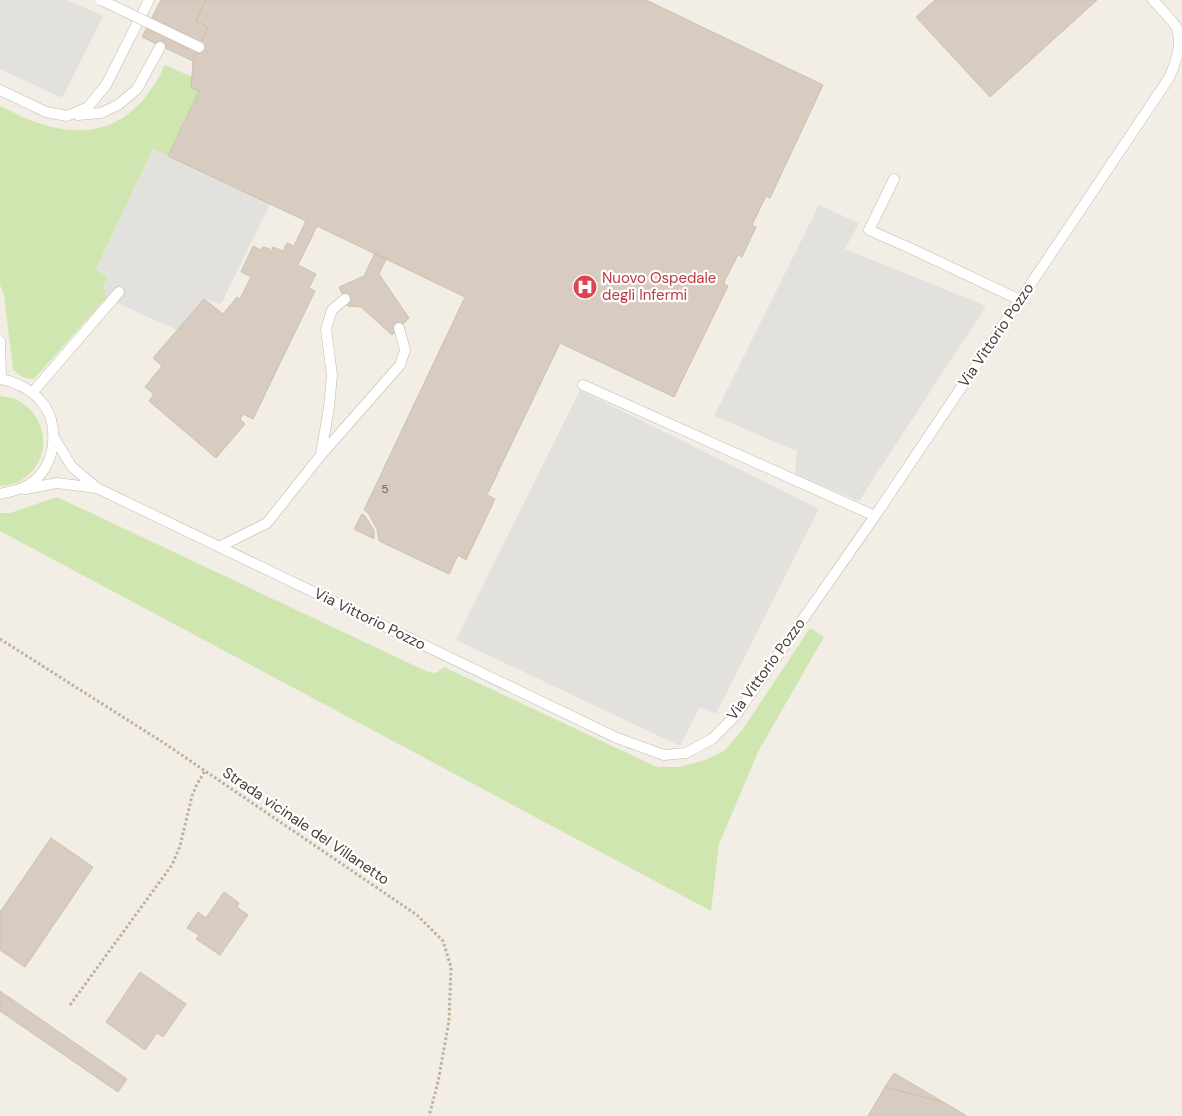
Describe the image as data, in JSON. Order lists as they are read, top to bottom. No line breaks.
{"streets":{"lane":["Via Vittorio Pozzo"],"path":["Strada vicinale del Villanetto"]},"places":{"hospital":["Nuovo Ospedale degli Infermi"]},"house_numbers":["5"]}
